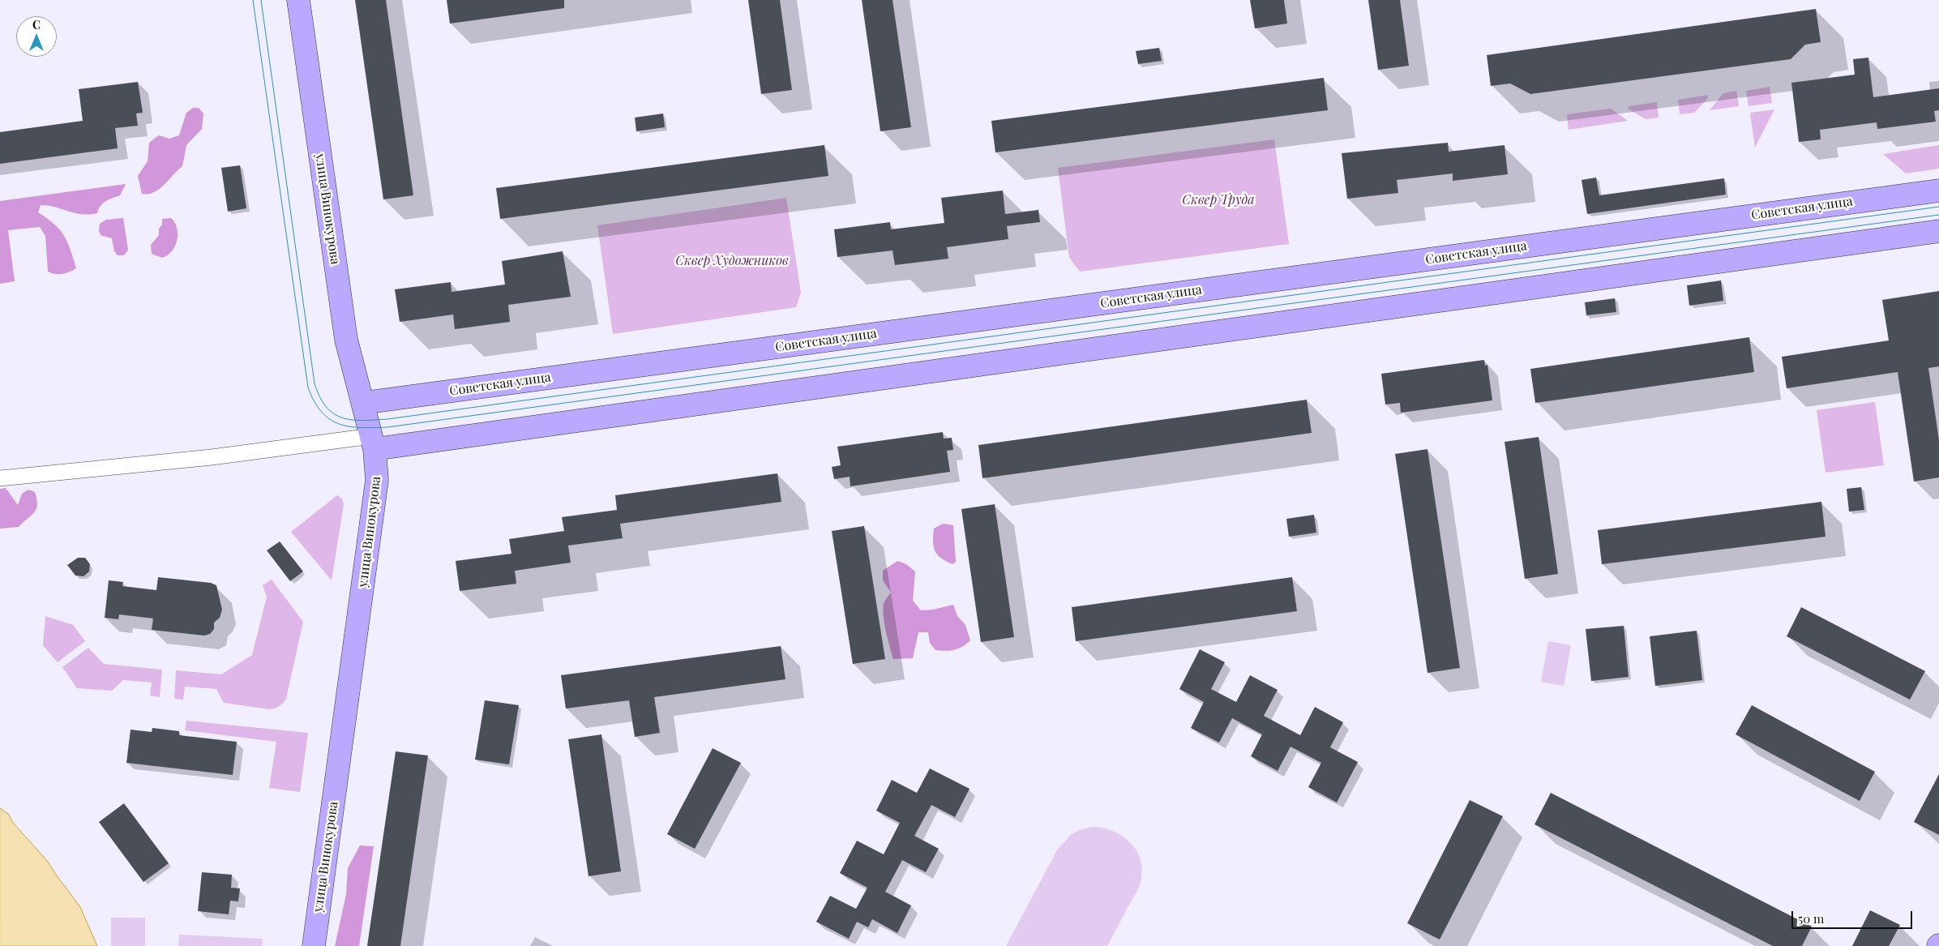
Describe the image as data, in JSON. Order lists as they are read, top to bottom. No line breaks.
{"streets":{"main road":["Советская улица","улица Винокурова"]},"crossings":[["Советская улица","улица Винокурова"]],"parks":["Сквер Труда","Сквер Художников"],"scale_bar":"50 m","north":"top"}
